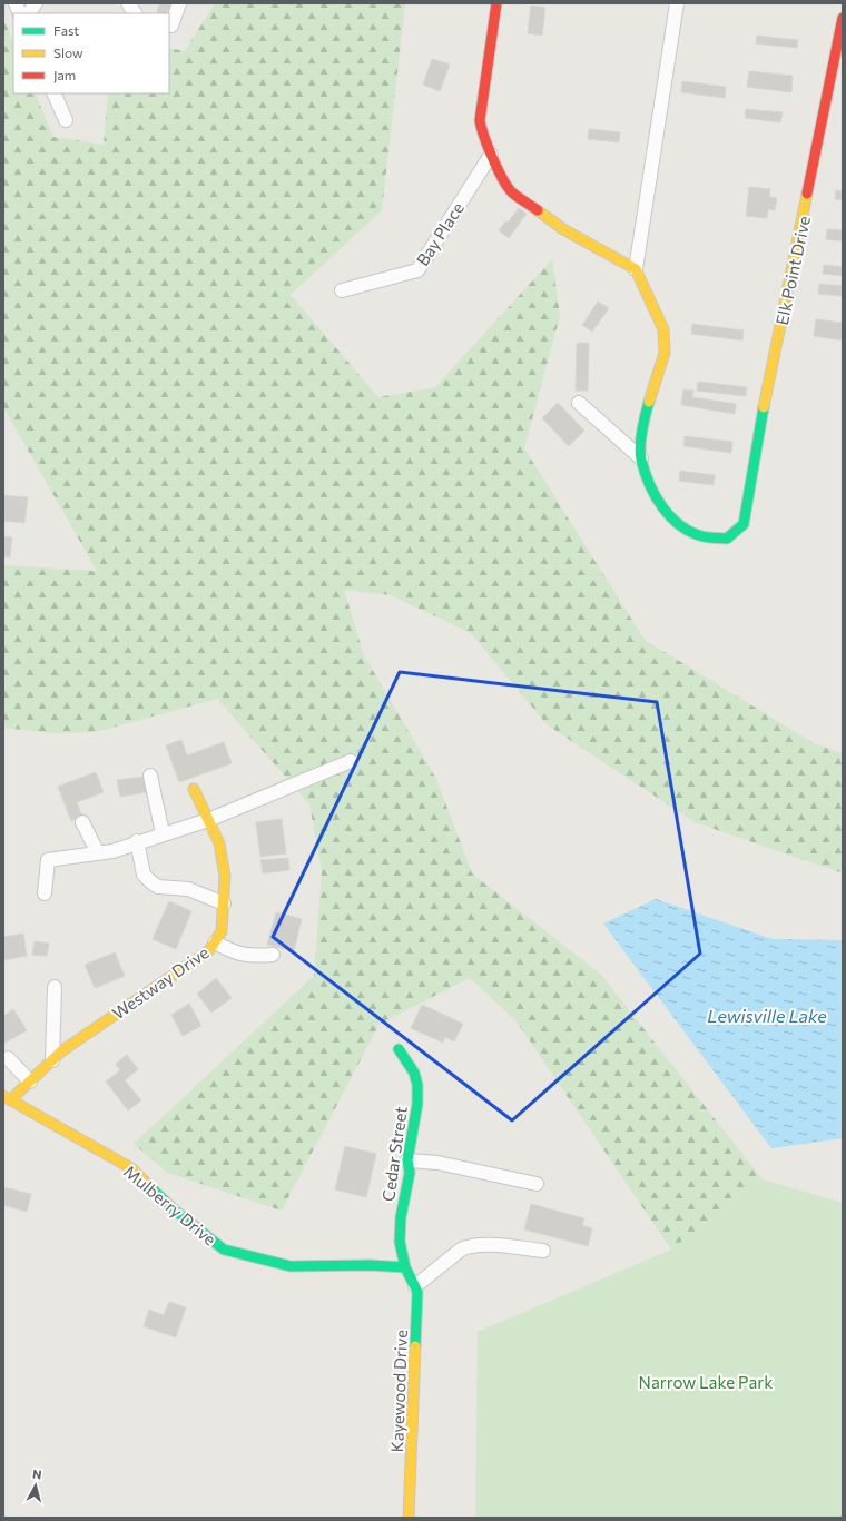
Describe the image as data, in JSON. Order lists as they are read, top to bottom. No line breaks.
{"streets":{"street":["Bay Place","Elk Point Drive","Westway Drive","Cedar Street","Mulberry Drive","Kayewood Drive"]},"crossings":[["Westway Drive","Mulberry Drive"],["Cedar Street","Mulberry Drive"],["Cedar Street","Kayewood Drive"],["Mulberry Drive","Kayewood Drive"]],"water":["Lewisville Lake"],"parks":["Narrow Lake Park"],"legend":["Fast","Slow","Jam"],"north":"top"}
